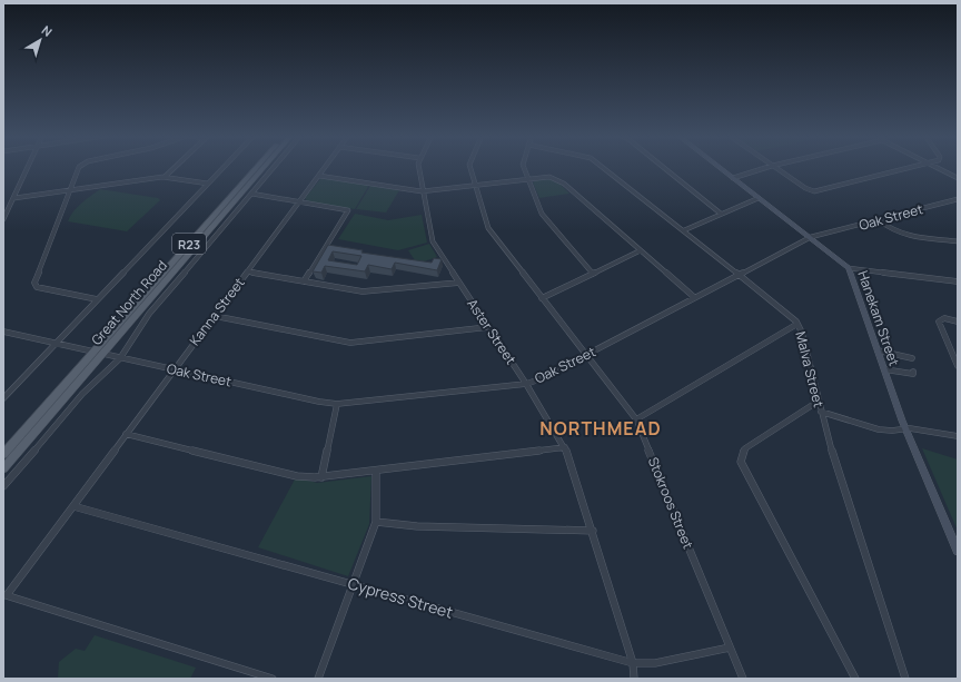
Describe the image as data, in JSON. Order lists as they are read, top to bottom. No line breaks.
{"streets":{"main road":["R23","Great North Road"],"street":["Oak Street","Kanna Street","Hanekam Street","Aster Street","Malva Street","Stokroos Street","Cypress Street"]},"crossings":[["Oak Street","Great North Road"],["Oak Street","Kanna Street"],["Oak Street","Hanekam Street"],["Oak Street","Aster Street"],["Oak Street","Malva Street"],["Oak Street","Stokroos Street"],["Kanna Street","Cypress Street"],["Aster Street","Cypress Street"],["Stokroos Street","Cypress Street"]],"districts":["NORTHMEAD"],"north":"top right"}
